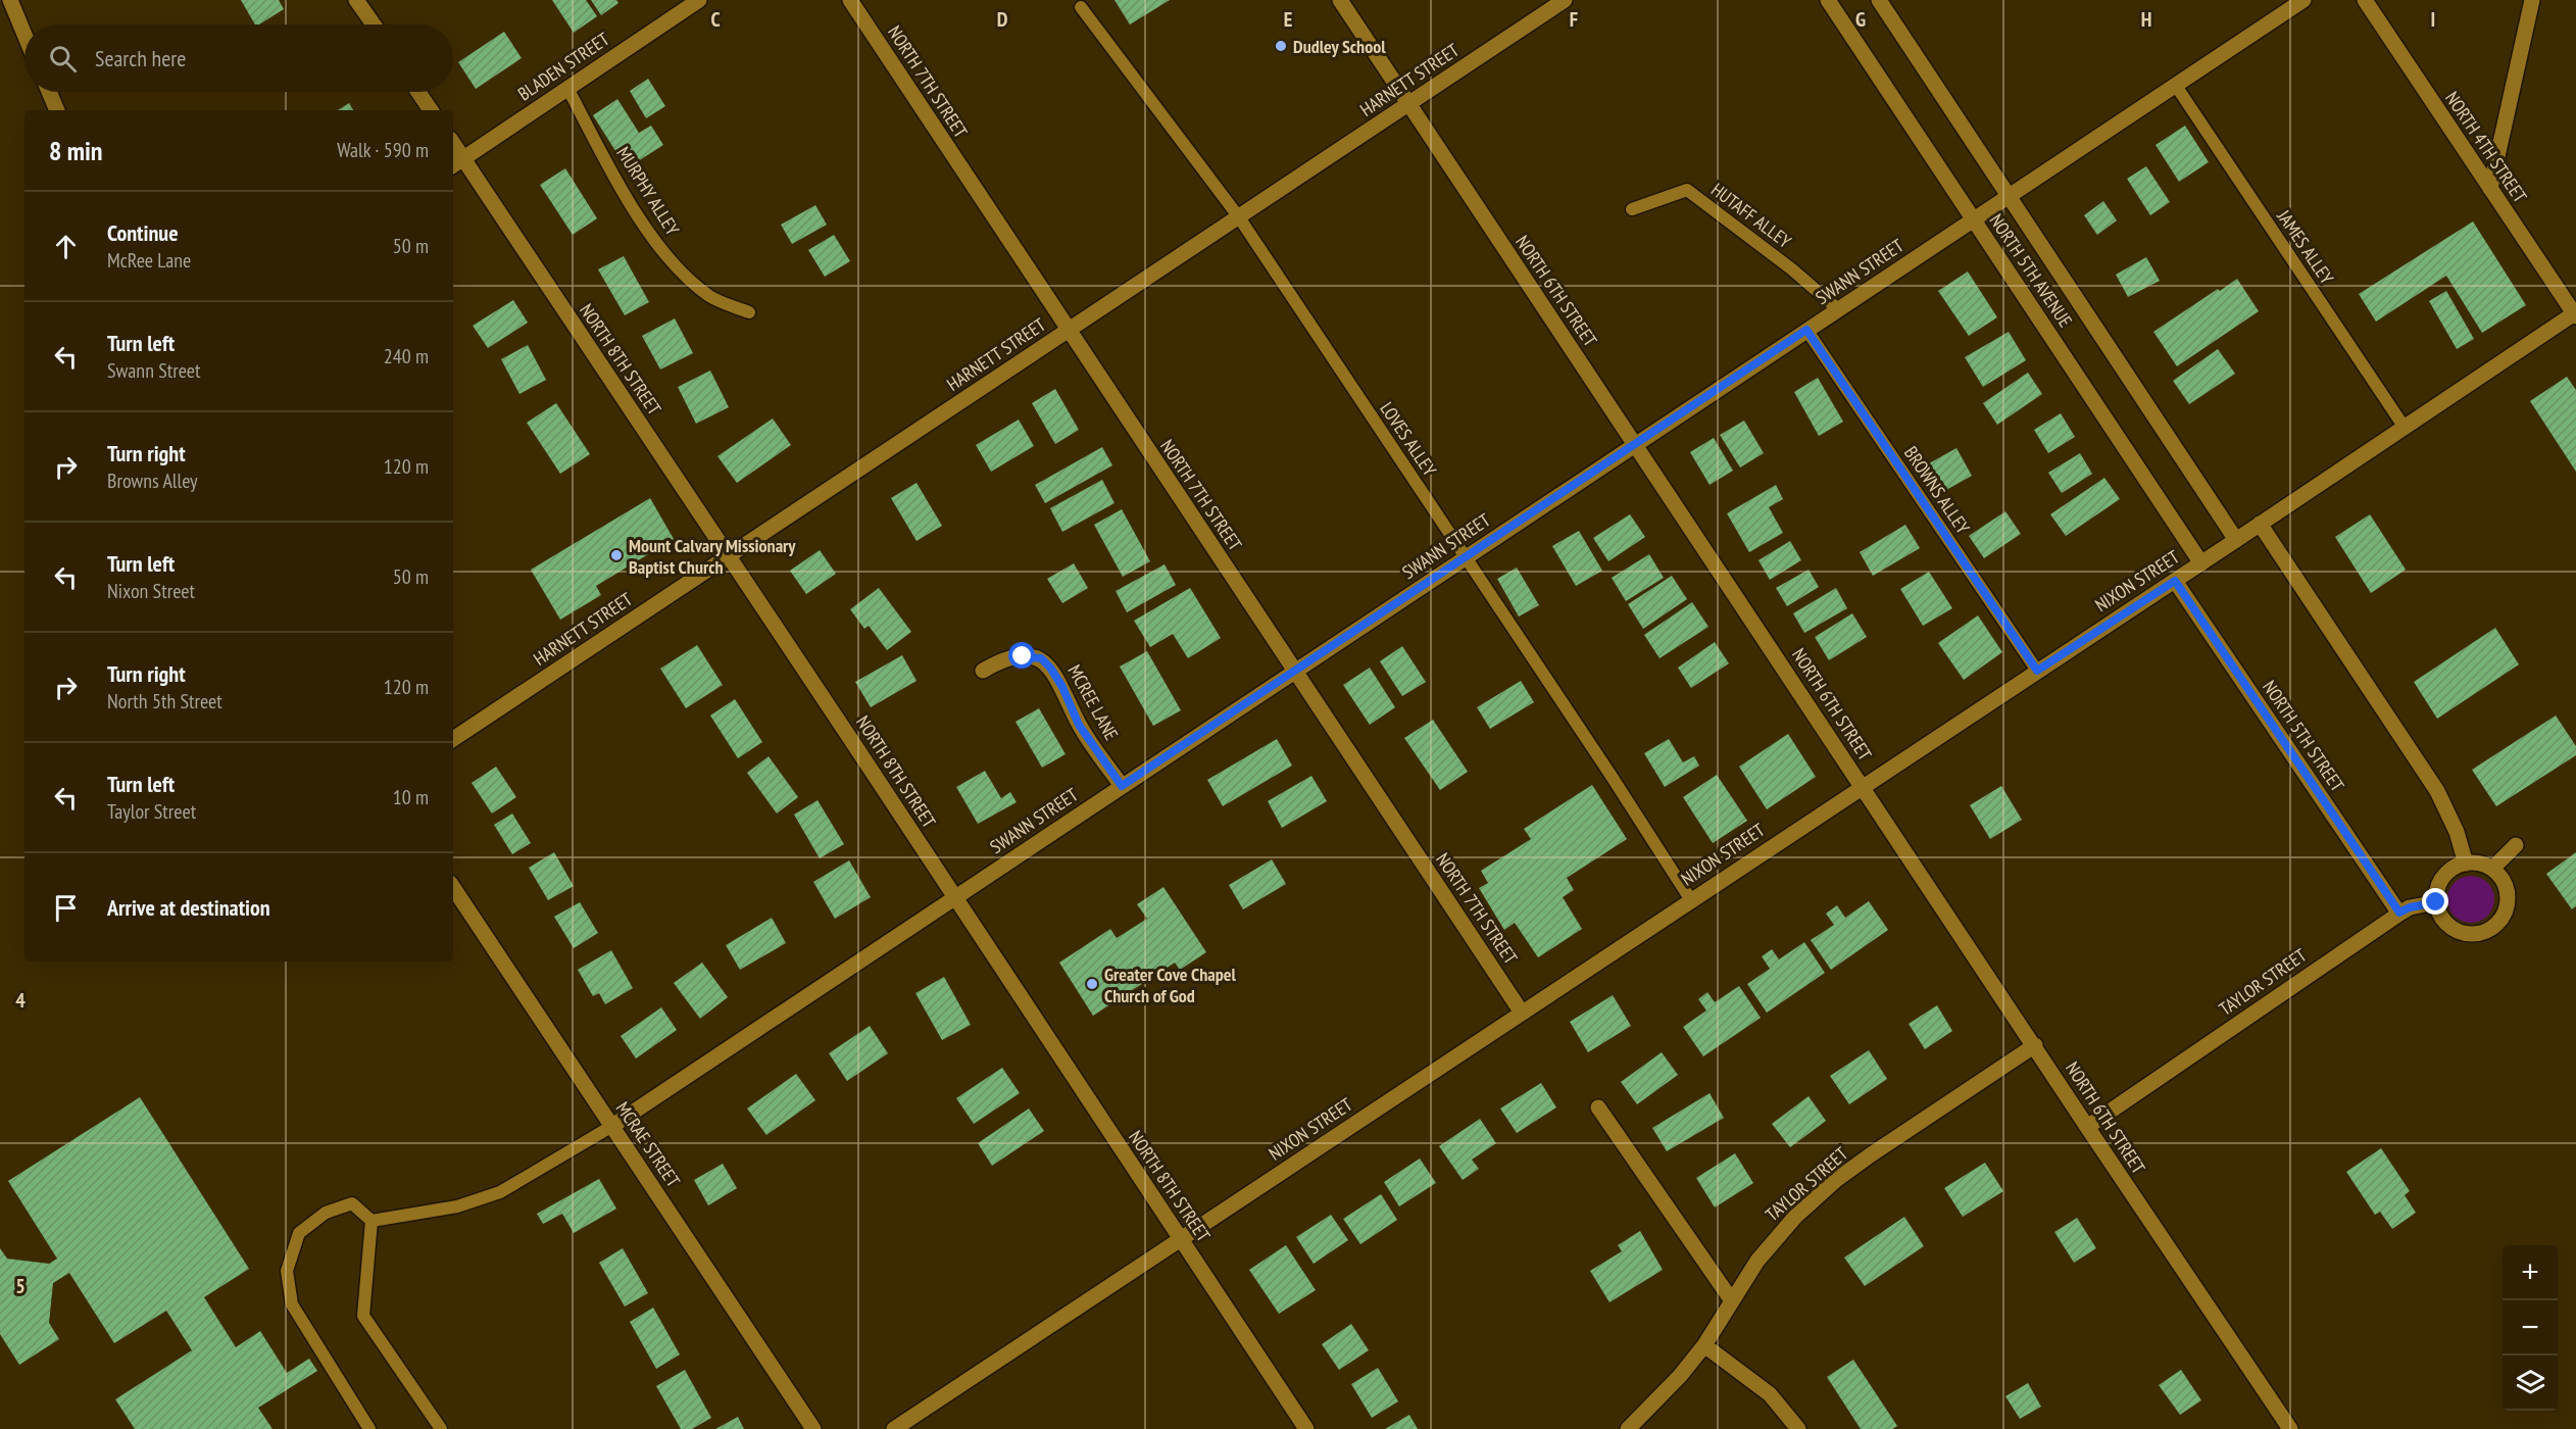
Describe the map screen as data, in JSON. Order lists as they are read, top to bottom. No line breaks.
{"streets":{"street":["BLADEN STREET","HARNETT STREET","NORTH 7TH STREET","NORTH 4TH STREET","NORTH 5TH AVENUE","SWANN STREET","NORTH 6TH STREET","NORTH 8TH STREET","NIXON STREET","MCREE LANE","NORTH 5TH STREET","TAYLOR STREET","MCRAE STREET"],"lane":["MURPHY ALLEY","HUTAFF ALLEY","JAMES ALLEY","LOVES ALLEY","BROWNS ALLEY"]},"crossings":[["BLADEN STREET","MURPHY ALLEY"],["BLADEN STREET","NORTH 8TH STREET"],["HARNETT STREET","NORTH 7TH STREET"],["HARNETT STREET","NORTH 6TH STREET"],["HARNETT STREET","NORTH 8TH STREET"],["HARNETT STREET","LOVES ALLEY"],["NORTH 7TH STREET","SWANN STREET"],["NORTH 7TH STREET","NIXON STREET"],["NORTH 4TH STREET","NIXON STREET"],["HUTAFF ALLEY","SWANN STREET"],["JAMES ALLEY","SWANN STREET"],["JAMES ALLEY","NIXON STREET"],["NORTH 5TH AVENUE","SWANN STREET"],["NORTH 5TH AVENUE","NIXON STREET"],["SWANN STREET","NORTH 6TH STREET"],["SWANN STREET","NORTH 8TH STREET"],["SWANN STREET","LOVES ALLEY"],["SWANN STREET","BROWNS ALLEY"],["SWANN STREET","MCREE LANE"],["SWANN STREET","MCRAE STREET"],["NORTH 6TH STREET","NIXON STREET"],["NORTH 6TH STREET","TAYLOR STREET"],["NORTH 8TH STREET","NIXON STREET"],["LOVES ALLEY","NIXON STREET"],["BROWNS ALLEY","NIXON STREET"],["NIXON STREET","NORTH 5TH STREET"],["NORTH 5TH STREET","TAYLOR STREET"]],"places":["Dudley School","Mount Calvary Missionary Baptist Church","Greater Cove Chapel Church of God"],"page":{"search":"Search here","heading":["8 min","Walk · 590 m"],"list":[["Continue","McRee Lane","50 m"],["Turn left","Swann Street","240 m"],["Turn right","Browns Alley","120 m"],["Turn left","Nixon Street","50 m"],["Turn right","North 5th Street","120 m"],["Turn left","Taylor Street","10 m"],"Arrive at destination"],"map_buttons":["+","−"]},"grid":{"columns":["C","D","E","F","G","H","I"],"rows":["4","5"]}}
